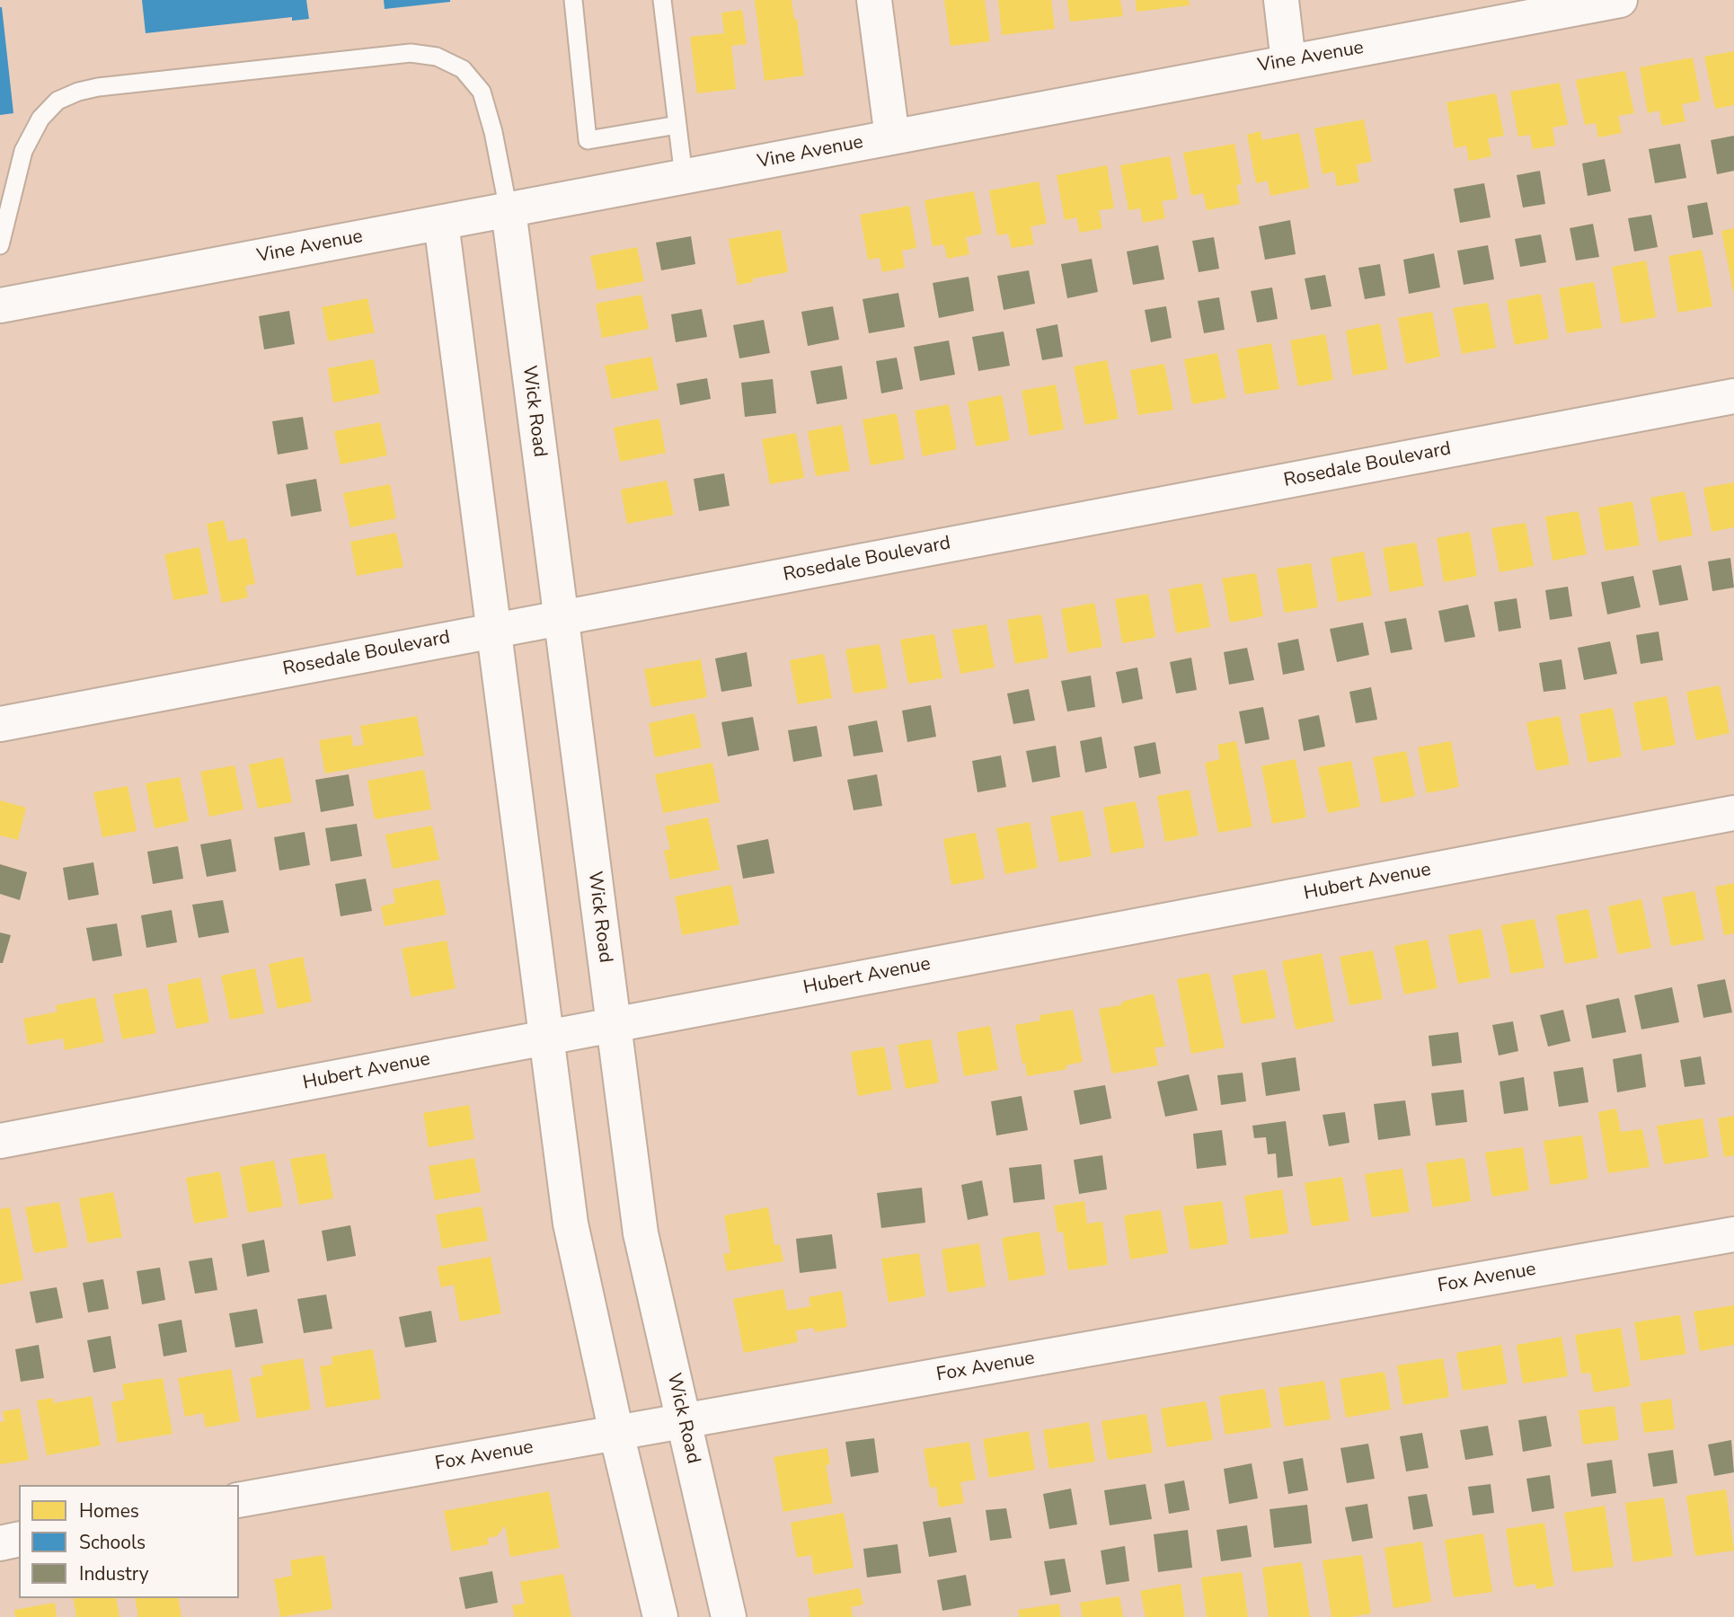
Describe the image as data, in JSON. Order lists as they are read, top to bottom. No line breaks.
{"streets":{"street":["Vine Avenue","Wick Road","Rosedale Boulevard","Hubert Avenue","Fox Avenue"]},"crossings":[["Vine Avenue","Wick Road"],["Wick Road","Rosedale Boulevard"],["Wick Road","Hubert Avenue"],["Wick Road","Fox Avenue"]],"legend":["Homes","Schools","Industry"]}
